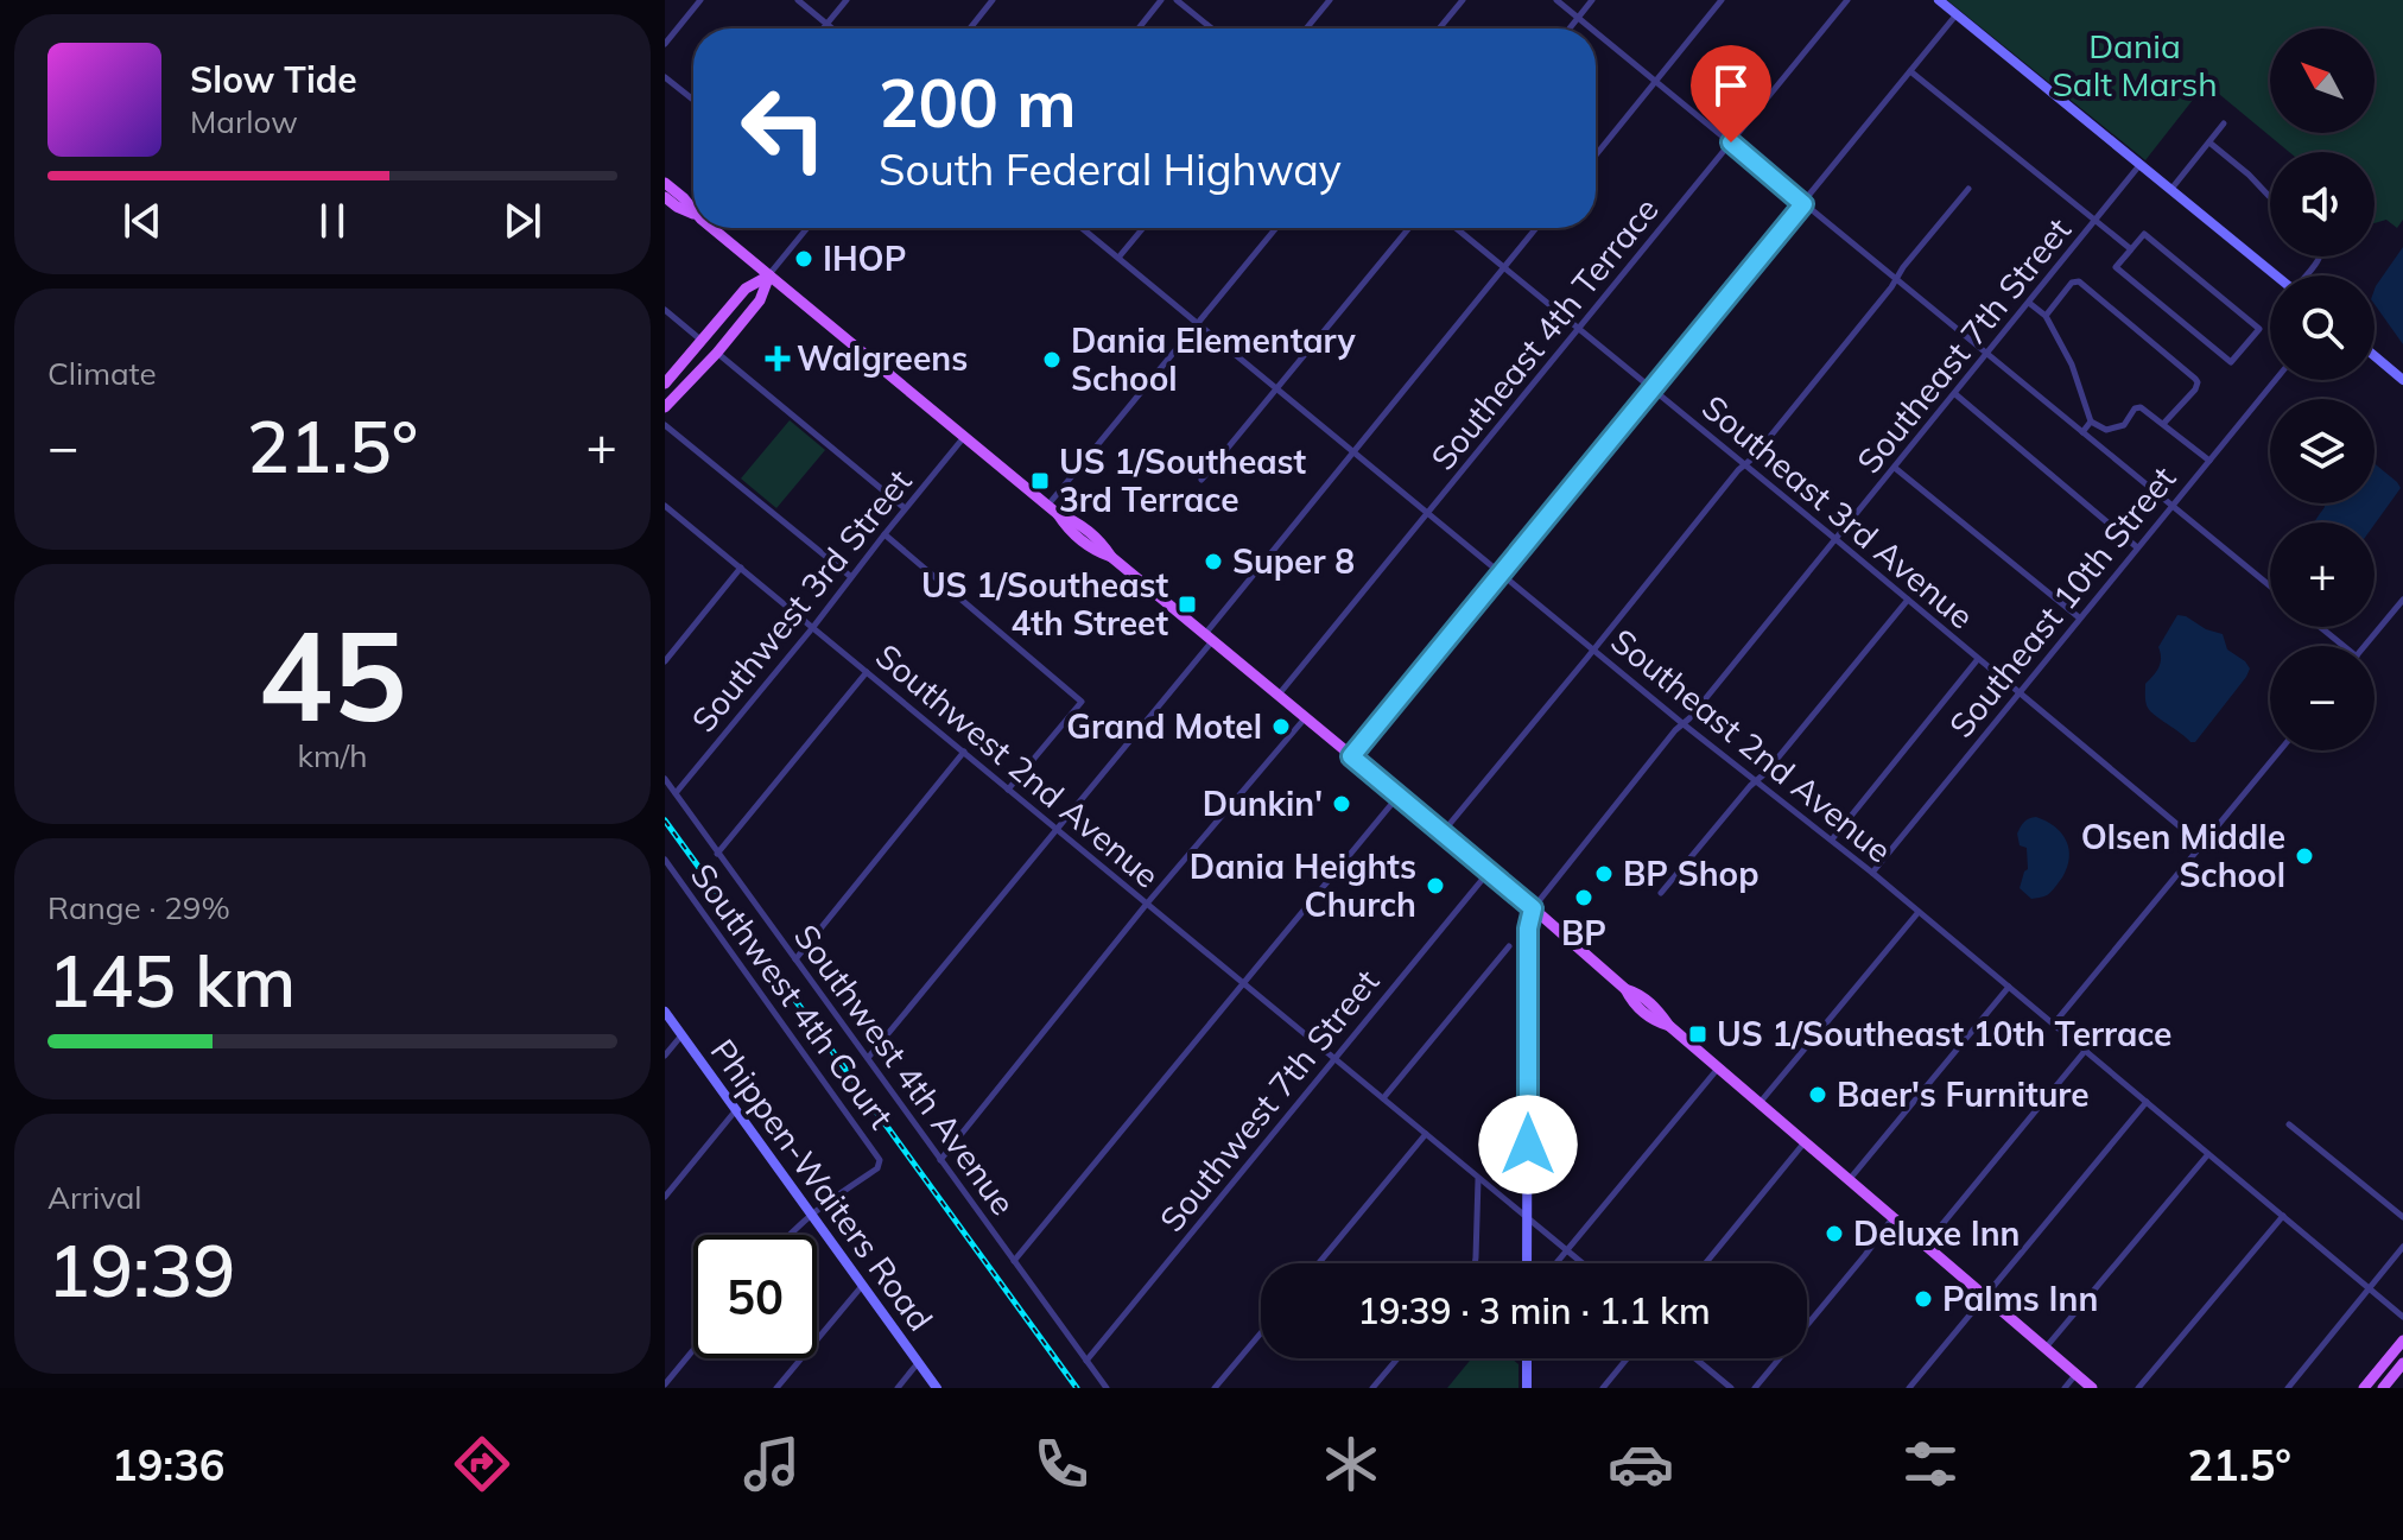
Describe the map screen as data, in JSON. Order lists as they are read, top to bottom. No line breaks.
{"streets":{"street":["Southeast 4th Terrace","Southeast 7th Street","Southeast 3rd Avenue","Southwest 3rd Street","Southeast 10th Street","Southeast 2nd Avenue","Southwest 2nd Avenue","Southwest 4th Court","Southwest 4th Avenue","Southwest 7th Street","Phippen-Waiters Road"]},"crossings":[["Southeast 4th Terrace","Southeast 3rd Avenue"],["Southeast 4th Terrace","Southeast 2nd Avenue"],["Southeast 7th Street","Southeast 3rd Avenue"],["Southeast 7th Street","Southeast 2nd Avenue"],["Southeast 3rd Avenue","Southeast 10th Street"],["Southwest 3rd Street","Southwest 2nd Avenue"],["Southwest 3rd Street","Southwest 4th Avenue"],["Southeast 10th Street","Southeast 2nd Avenue"],["Southwest 2nd Avenue","Southwest 7th Street"],["Southwest 4th Court","Phippen-Waiters Road"],["Southwest 4th Avenue","Southwest 7th Street"]],"parks":["Dania Salt Marsh"],"places":{"other":["IHOP","Dania Elementary School","Super 8","Grand Motel","Dunkin'","Olsen Middle School","BP Shop","Dania Heights Church","BP","Baer's Furniture","Deluxe Inn","Palms Inn"],"health":["Walgreens"],"transit":["US 1/Southeast 3rd Terrace","US 1/Southeast 4th Street","US 1/Southeast 10th Terrace"]},"north":"top left","page":{"map_buttons":["+","−"],"turn":["200 m","South Federal Highway"],"song":["Slow Tide","Marlow"],"tile":["Climate",["45","km/h"],["Range · 29%","145 km"],["Arrival","19:39"]],"heat":["−","21.5°","+"],"limit":"50","trip":"19:39 · 3 min · 1.1 km","tabs":["19:36","21.5°"]}}
